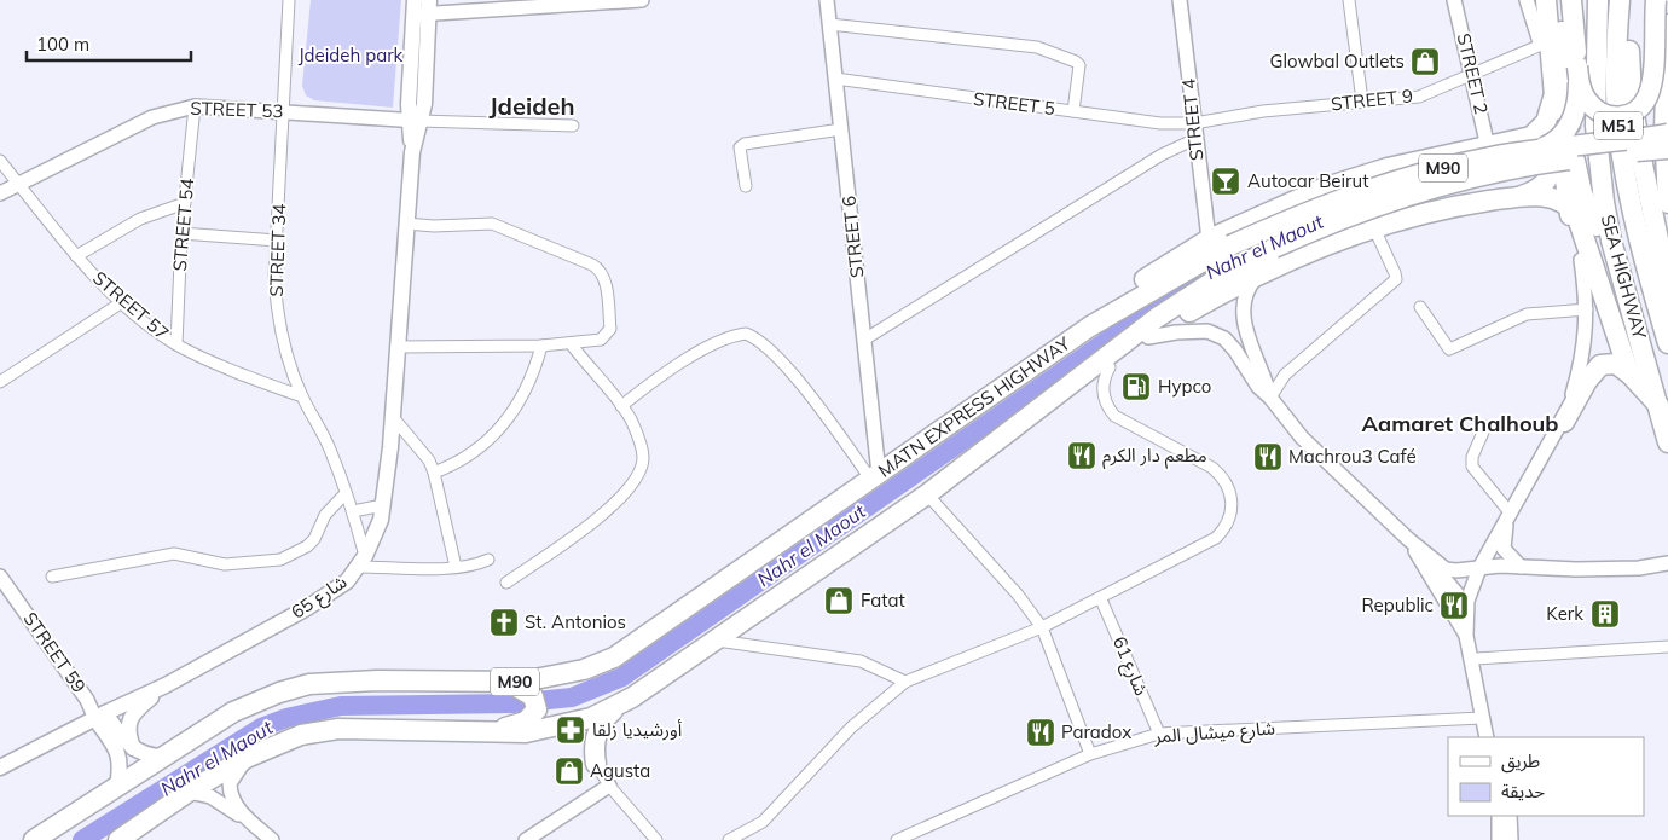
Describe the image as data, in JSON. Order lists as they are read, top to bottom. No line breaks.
{"streets":{"highway":["M51","M90","SEA HIGHWAY","MATN EXPRESS HIGHWAY"],"main road":["شارع 65"],"street":["STREET 2","STREET 9","STREET 5","STREET 53","STREET 4","STREET 54","STREET 6","STREET 34","STREET 57","STREET 59","شارع 61","شارع ميشال المر"]},"crossings":[["STREET 2","STREET 9"],["STREET 9","STREET 5"],["STREET 9","STREET 4"],["STREET 5","STREET 4"],["STREET 5","STREET 6"],["STREET 53","STREET 54"],["STREET 53","STREET 34"],["STREET 53","STREET 57"],["STREET 53","شارع 65"],["M90","MATN EXPRESS HIGHWAY"],["STREET 54","STREET 57"],["STREET 6","MATN EXPRESS HIGHWAY"],["STREET 34","STREET 57"],["STREET 34","شارع 65"],["شارع 65","STREET 59"],["شارع 61","شارع ميشال المر"]],"districts":["Jdeideh","Aamaret Chalhoub"],"water":["Nahr el Maout"],"parks":["Jdeideh park"],"places":{"shop":["Glowbal Outlets","Fatat","Agusta"],"bar":["Autocar Beirut"],"fuel station":["Hypco"],"restaurant":["مطعم دار الكرم","Machrou3 Café","Republic","Paradox"],"building":["Kerk"],"church":["St. Antonios"],"pharmacy":["أورشيديا زلقا"]},"legend":["طريق","حديقة"],"scale_bar":"100 m"}
